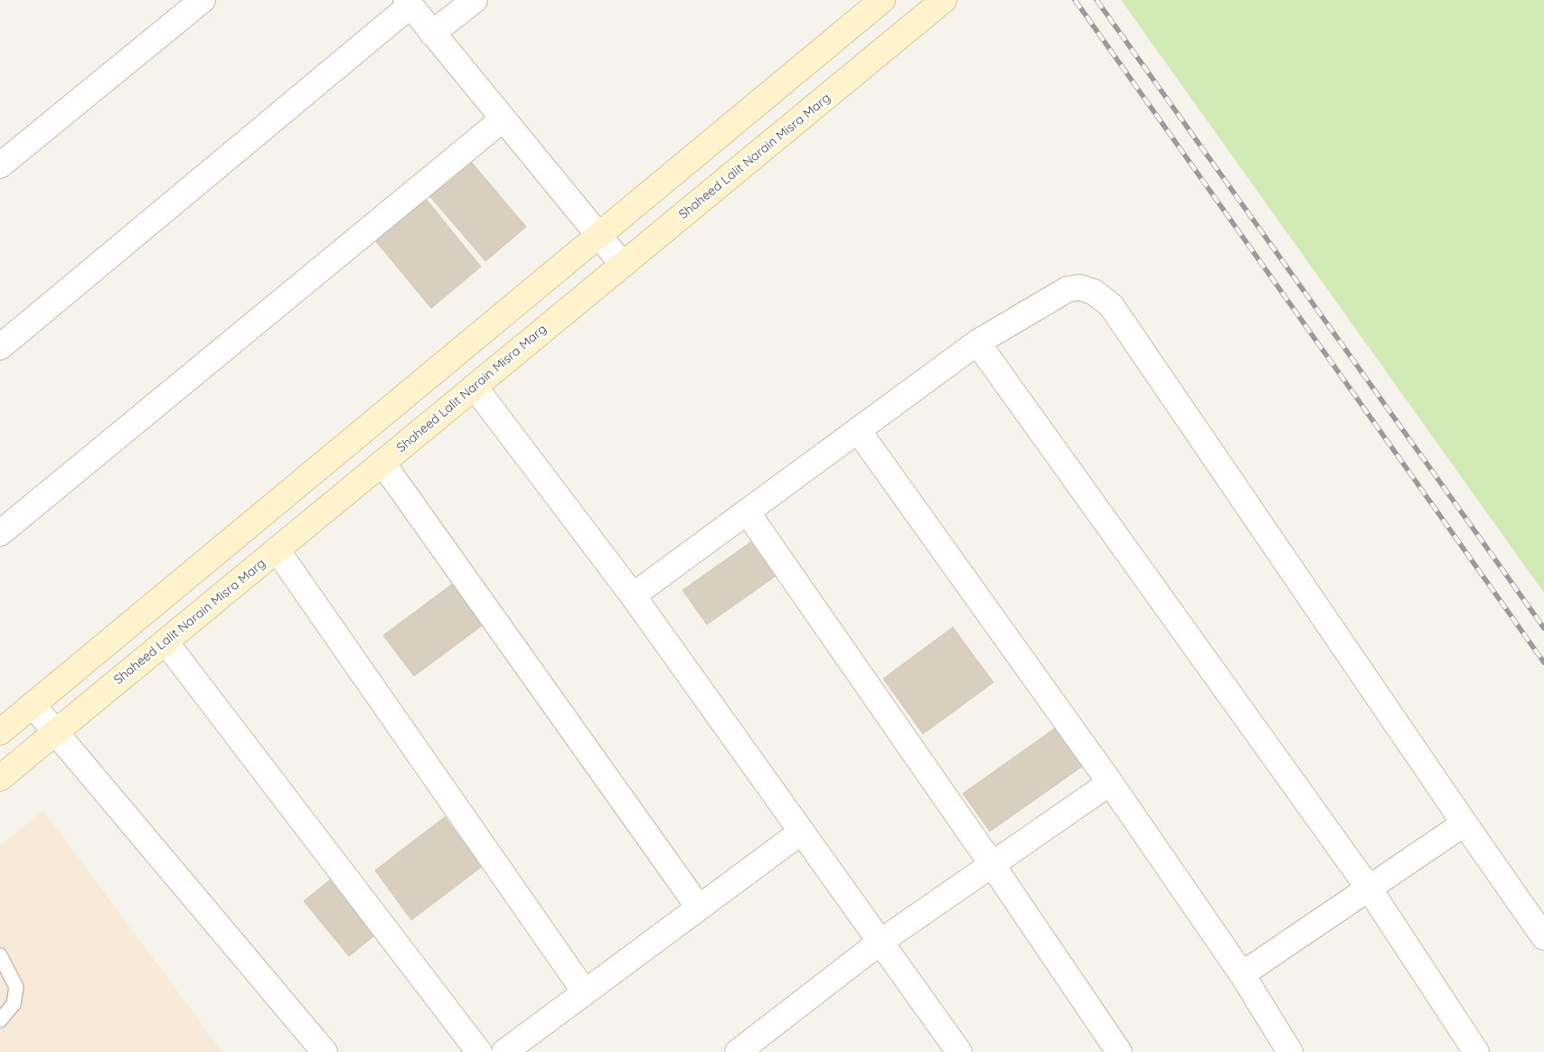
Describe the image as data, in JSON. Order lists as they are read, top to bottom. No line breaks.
{"streets":{"street":["Shaheed Lalit Narain Misra Marg"]}}
